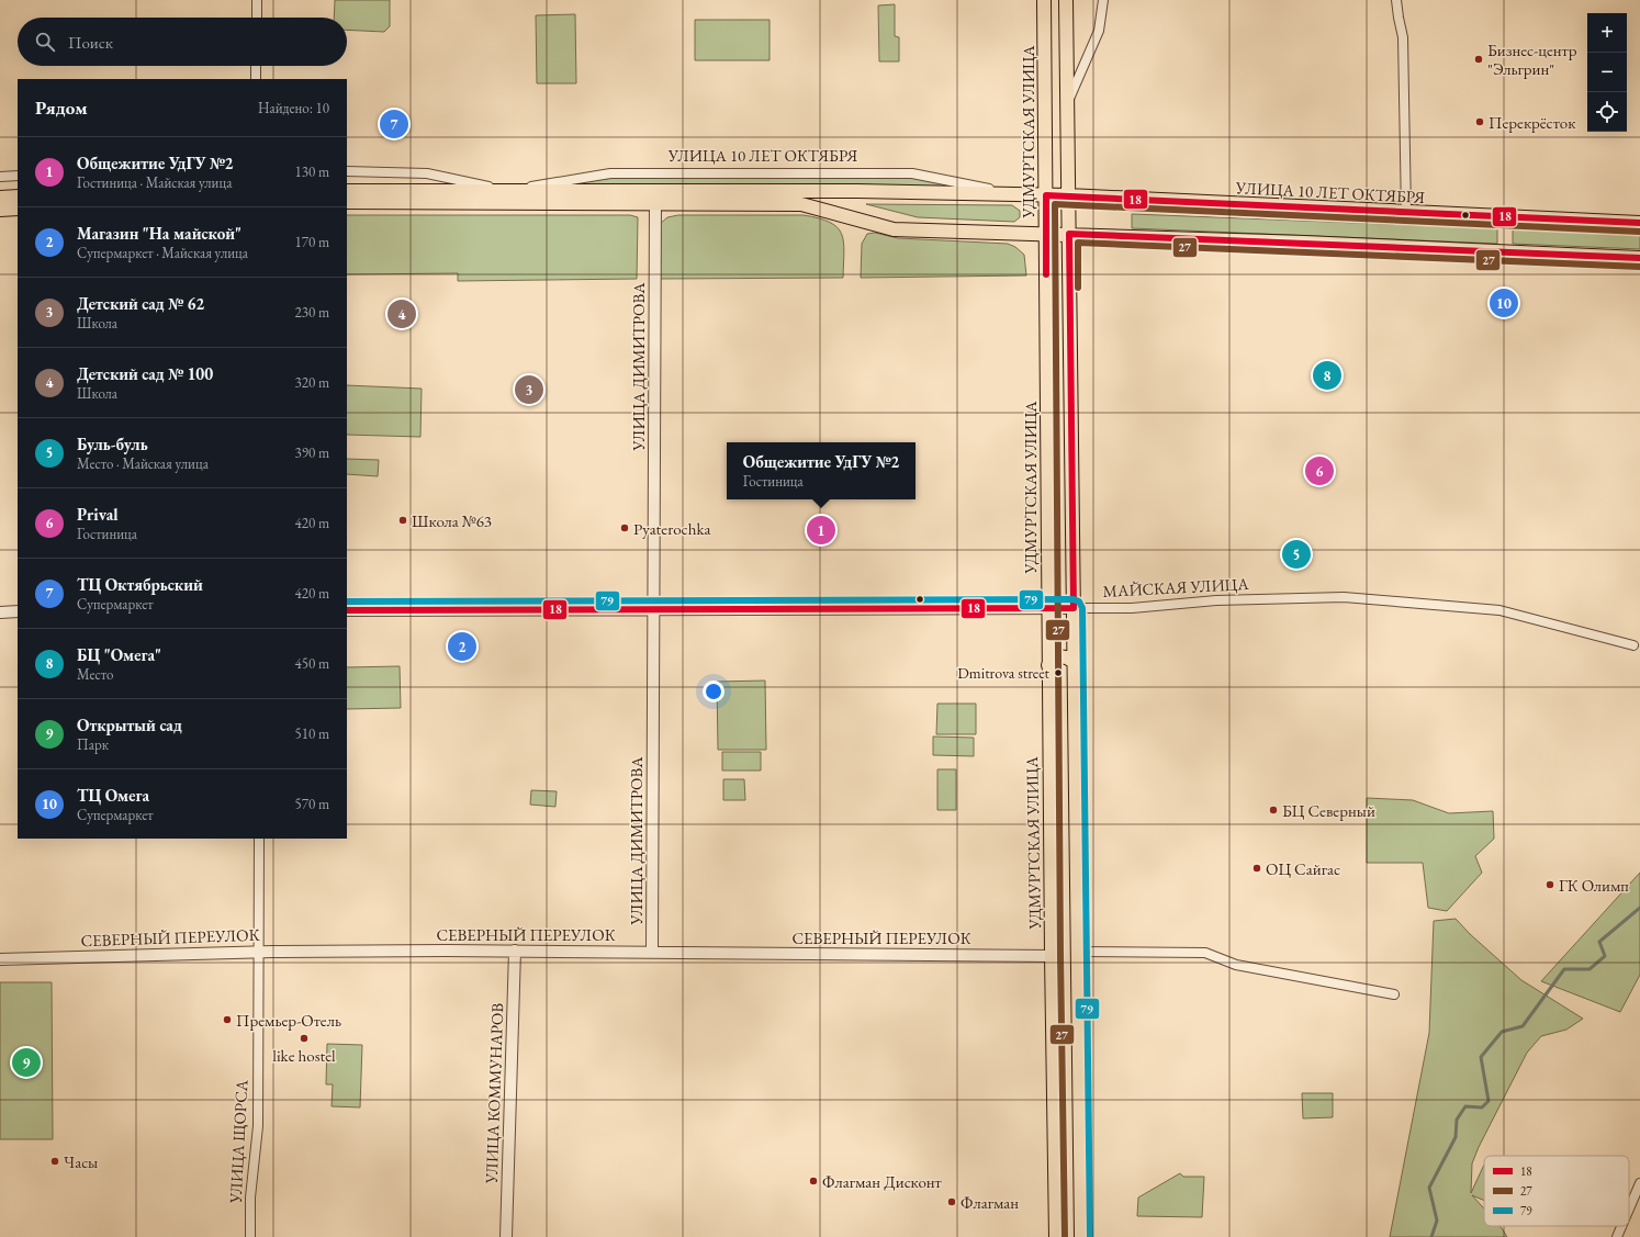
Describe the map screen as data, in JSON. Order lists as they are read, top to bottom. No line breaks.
{"streets":{"main road":["УДМУРТСКАЯ УЛИЦА","УЛИЦА 10 ЛЕТ ОКТЯБРЯ"],"street":["УЛИЦА ДИМИТРОВА","МАЙСКАЯ УЛИЦА","СЕВЕРНЫЙ ПЕРЕУЛОК","УЛИЦА КОММУНАРОВ","УЛИЦА ЩОРСА"]},"crossings":[["УДМУРТСКАЯ УЛИЦА","УЛИЦА 10 ЛЕТ ОКТЯБРЯ"],["УДМУРТСКАЯ УЛИЦА","МАЙСКАЯ УЛИЦА"],["УДМУРТСКАЯ УЛИЦА","СЕВЕРНЫЙ ПЕРЕУЛОК"],["УЛИЦА 10 ЛЕТ ОКТЯБРЯ","УЛИЦА ДИМИТРОВА"],["УЛИЦА ДИМИТРОВА","МАЙСКАЯ УЛИЦА"],["УЛИЦА ДИМИТРОВА","СЕВЕРНЫЙ ПЕРЕУЛОК"],["СЕВЕРНЫЙ ПЕРЕУЛОК","УЛИЦА КОММУНАРОВ"],["СЕВЕРНЫЙ ПЕРЕУЛОК","УЛИЦА ЩОРСА"]],"places":["Бизнес-центр \"Эльгрин\"","Перекрёсток","Школа №63","Pyaterochka","Dmitrova street","БЦ Северный","ОЦ Сайгас","ГК Олимп","Премьер-Отель","like hostel","Часы","Флагман Дисконт","Флагман"],"lines":["transit line 18","transit line 27","transit line 79"],"legend":["18","27","79"],"page":{"map_buttons":["+","−"],"search":"Поиск","heading":["Рядом","Найдено: 10"],"pins":["7","10","4","8","3","6","1","5","2","9"],"list":[{"mark":"1","name":"Общежитие УдГУ №2","note":"Гостиница · Майская улица","value":"130 m"},{"mark":"2","name":"Магазин \"На майской\"","note":"Супермаркет · Майская улица","value":"170 m"},{"mark":"3","name":"Детский сад № 62","note":"Школа","value":"230 m"},{"mark":"4","name":"Детский сад № 100","note":"Школа","value":"320 m"},{"mark":"5","name":"Буль-буль","note":"Место · Майская улица","value":"390 m"},{"mark":"6","name":"Prival","note":"Гостиница","value":"420 m"},{"mark":"7","name":"ТЦ Октябрьский","note":"Супермаркет","value":"420 m"},{"mark":"8","name":"БЦ \"Омега\"","note":"Место","value":"450 m"},{"mark":"9","name":"Открытый сад","note":"Парк","value":"510 m"},{"mark":"10","name":"ТЦ Омега","note":"Супермаркет","value":"570 m"}],"popup":["Общежитие УдГУ №2","Гостиница"]}}
